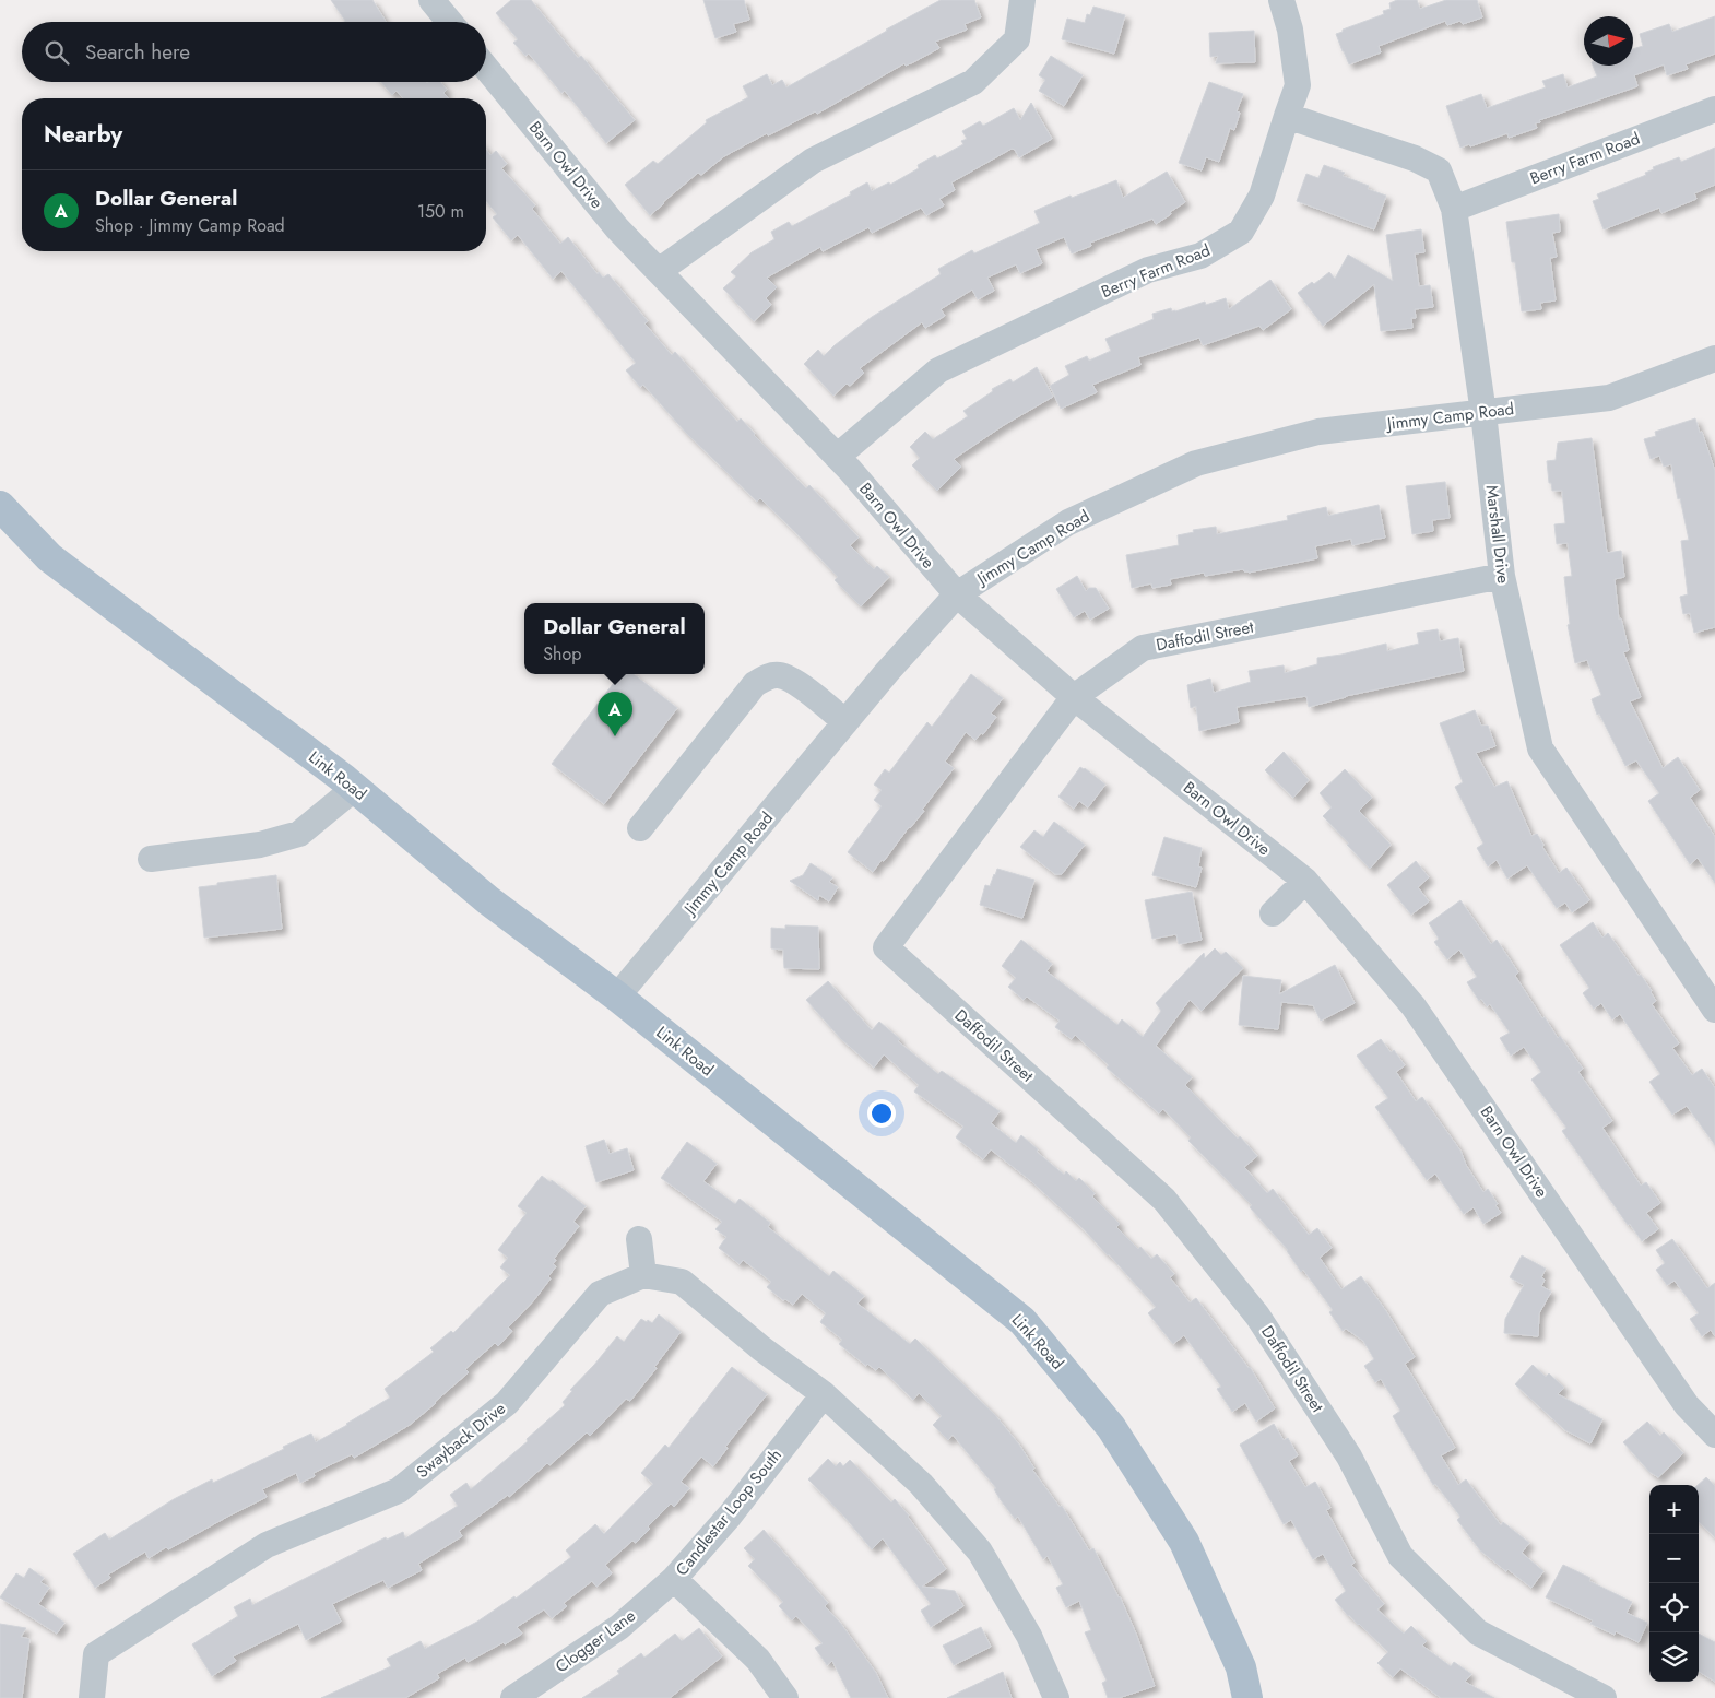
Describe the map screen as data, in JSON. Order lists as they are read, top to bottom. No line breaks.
{"streets":{"main road":["Link Road"],"street":["Berry Farm Road","Barn Owl Drive","Jimmy Camp Road","Marshall Drive","Daffodil Street","Swayback Drive","Candlestar Loop South","Clogger Lane"]},"crossings":[["Berry Farm Road","Barn Owl Drive"],["Berry Farm Road","Marshall Drive"],["Barn Owl Drive","Jimmy Camp Road"],["Barn Owl Drive","Daffodil Street"],["Jimmy Camp Road","Marshall Drive"],["Jimmy Camp Road","Link Road"],["Marshall Drive","Daffodil Street"],["Candlestar Loop South","Clogger Lane"]],"north":"right","page":{"search":"Search here","heading":"Nearby","list":[{"mark":"A","name":"Dollar General","note":"Shop · Jimmy Camp Road","value":"150 m"}],"popup":["Dollar General","Shop"],"pins":"A","map_buttons":["+","−"]}}
